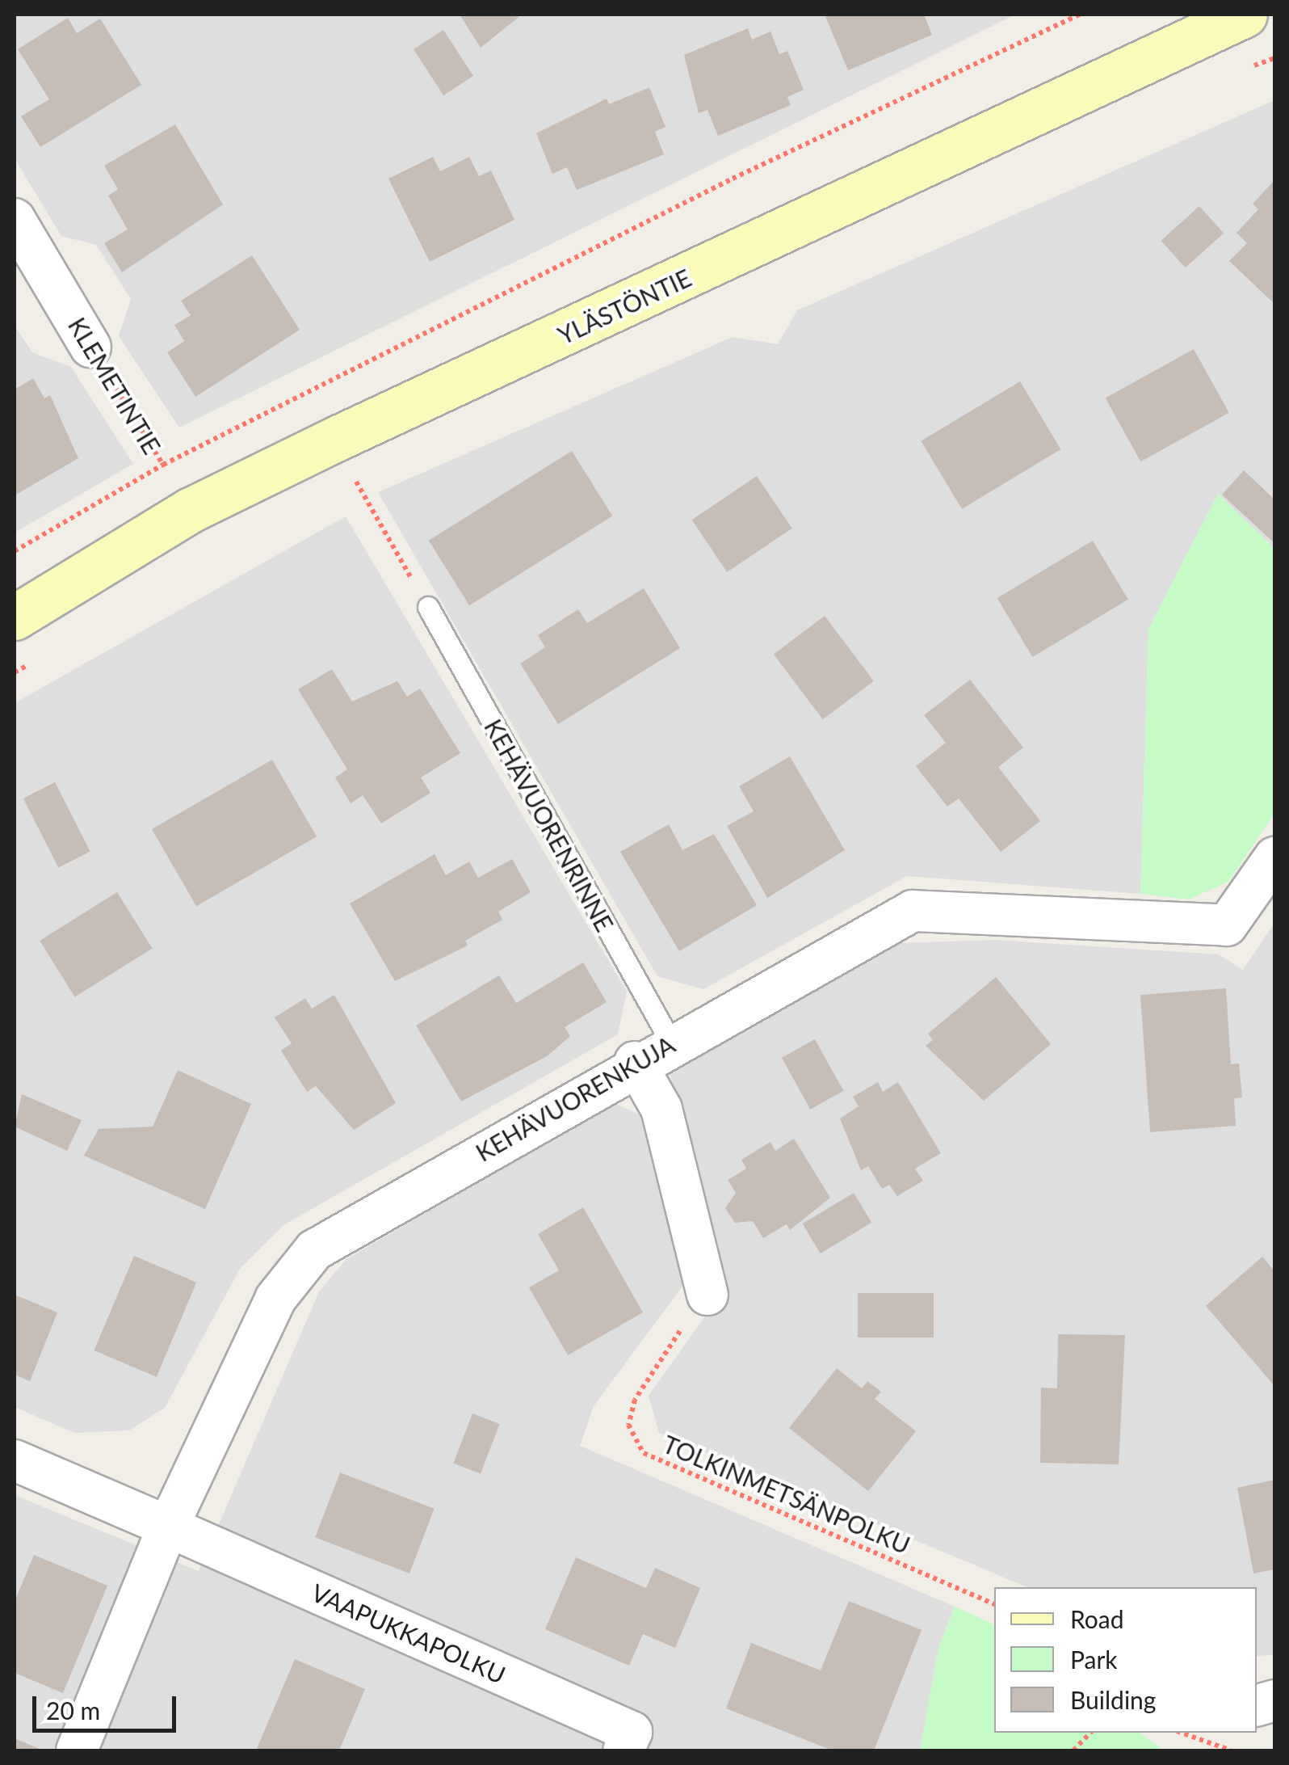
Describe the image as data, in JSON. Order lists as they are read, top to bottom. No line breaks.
{"streets":{"main road":["YLÄSTÖNTIE"],"street":["KLEMETINTIE","KEHÄVUORENKUJA","VAAPUKKAPOLKU"],"lane":["KEHÄVUORENRINNE"],"path":["TOLKINMETSÄNPOLKU"]},"crossings":[["YLÄSTÖNTIE","KLEMETINTIE"],["KEHÄVUORENRINNE","KEHÄVUORENKUJA"],["KEHÄVUORENKUJA","VAAPUKKAPOLKU"]],"legend":["Road","Park","Building"],"scale_bar":"20 m"}
